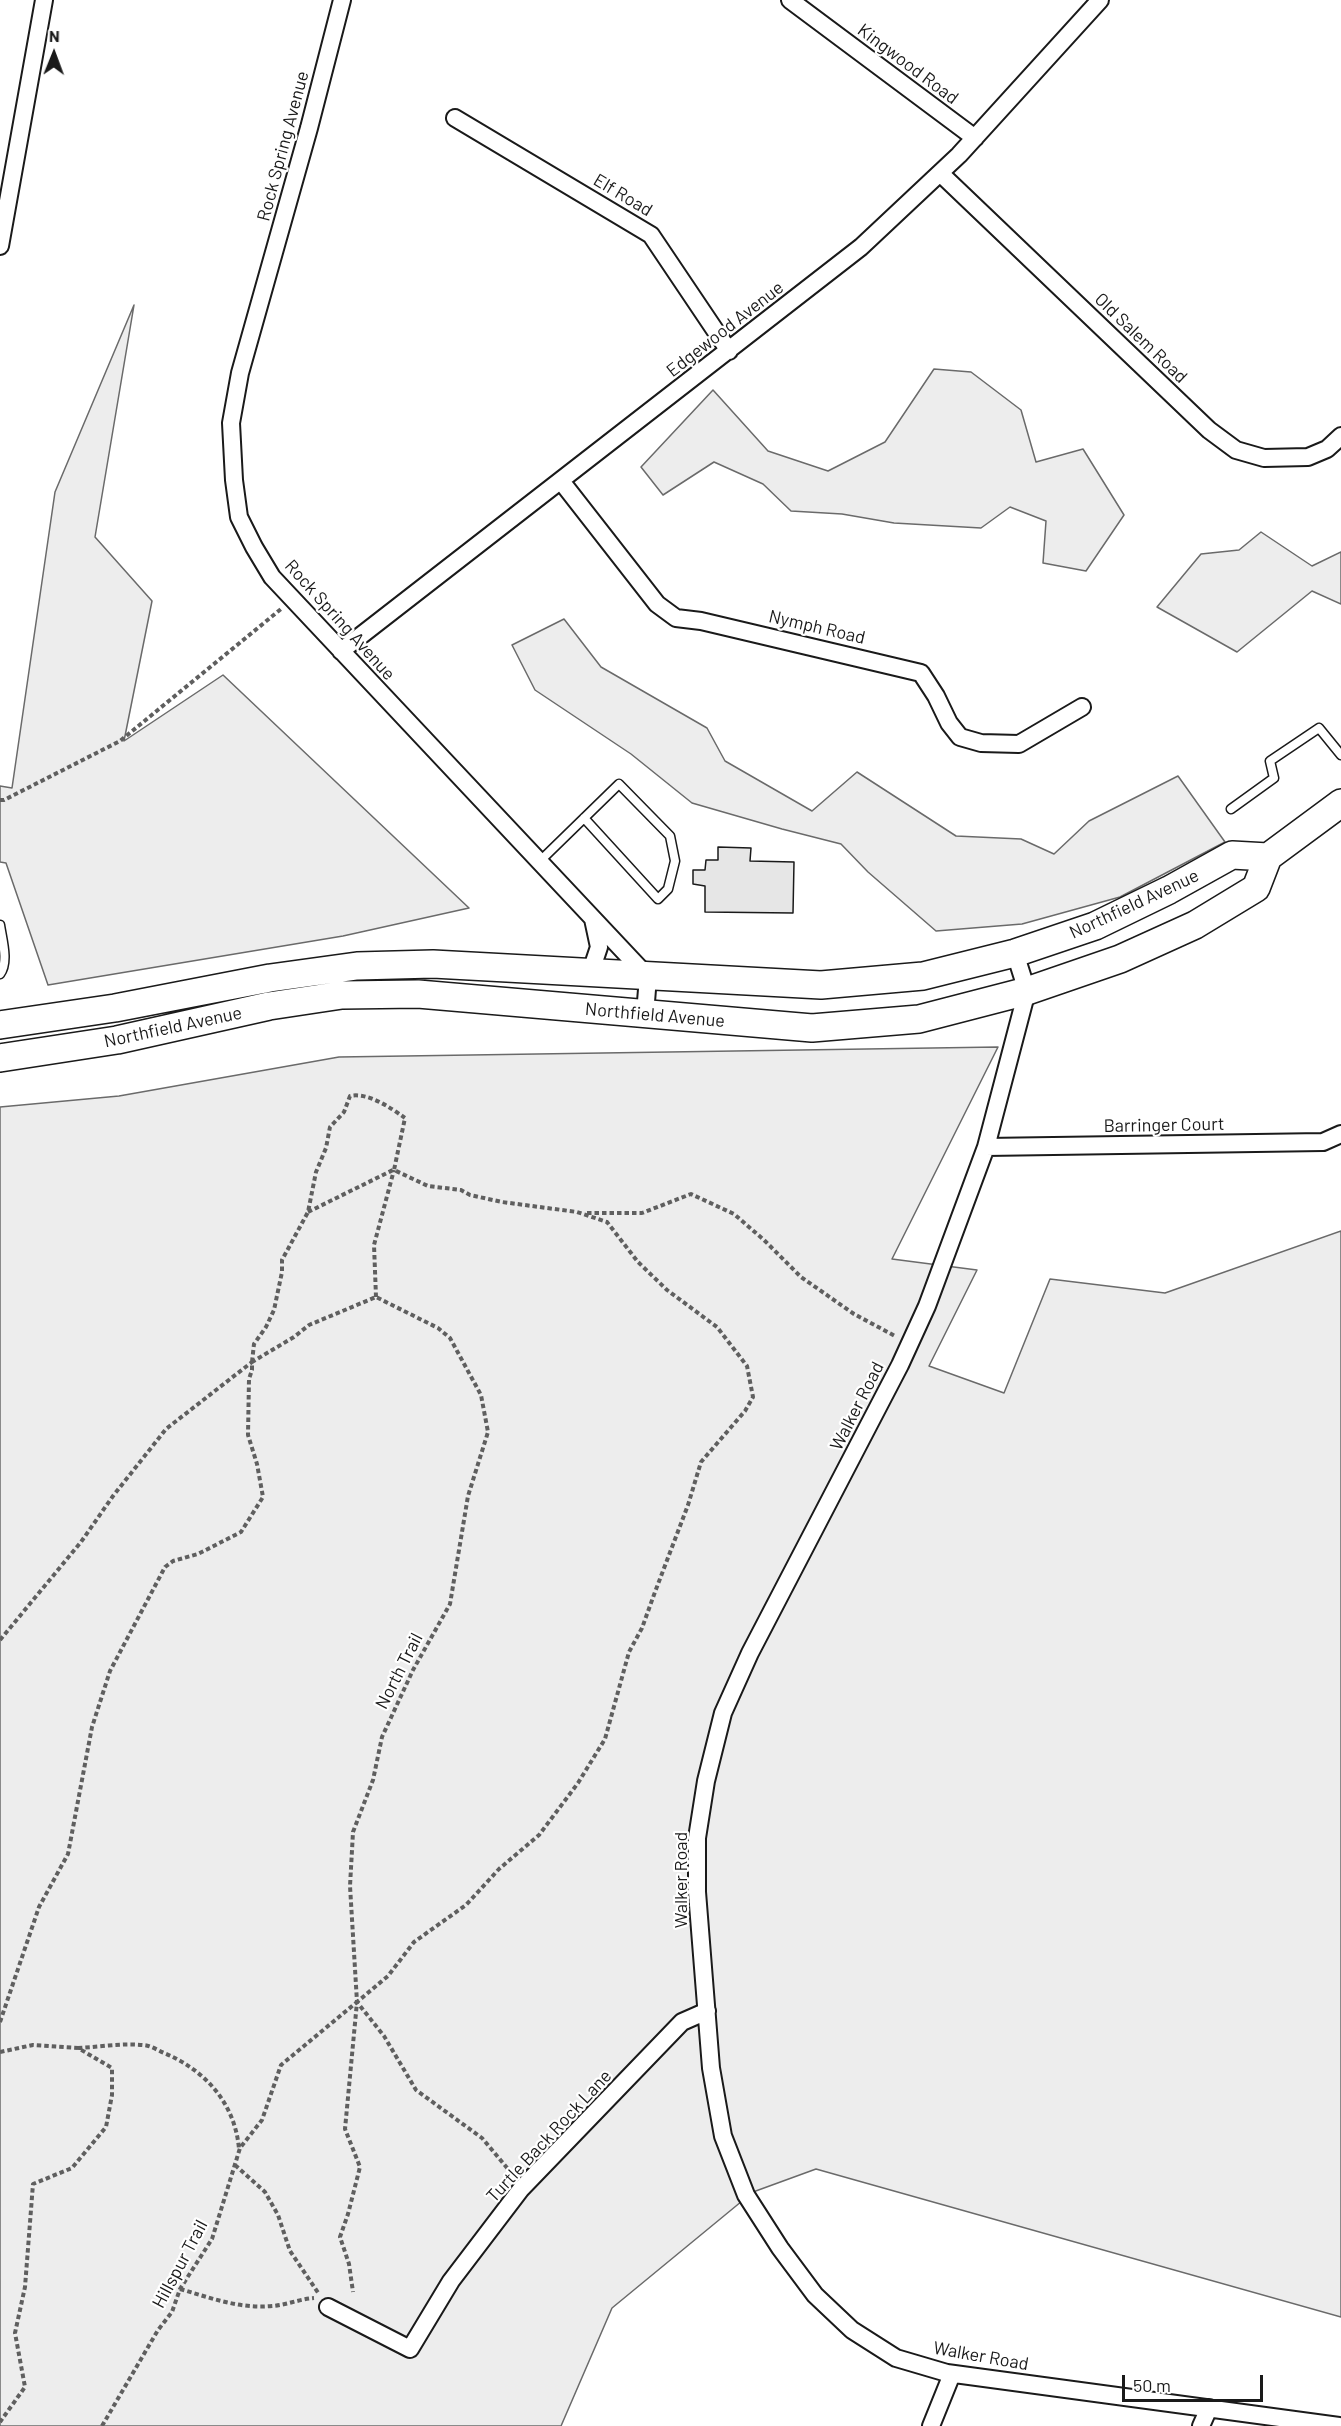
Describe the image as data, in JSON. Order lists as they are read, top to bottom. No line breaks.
{"streets":{"main road":["Northfield Avenue"],"street":["Kingwood Road","Rock Spring Avenue","Elf Road","Edgewood Avenue","Old Salem Road","Nymph Road","Barringer Court","Walker Road","Turtle Back Rock Lane"],"path":["North Trail","Hillspur Trail"]},"crossings":[["Kingwood Road","Edgewood Avenue"],["Rock Spring Avenue","Edgewood Avenue"],["Rock Spring Avenue","Northfield Avenue"],["Elf Road","Edgewood Avenue"],["Edgewood Avenue","Old Salem Road"],["Edgewood Avenue","Nymph Road"],["Northfield Avenue","Walker Road"],["Barringer Court","Walker Road"],["Walker Road","Turtle Back Rock Lane"]],"scale_bar":"50 m","north":"top"}
